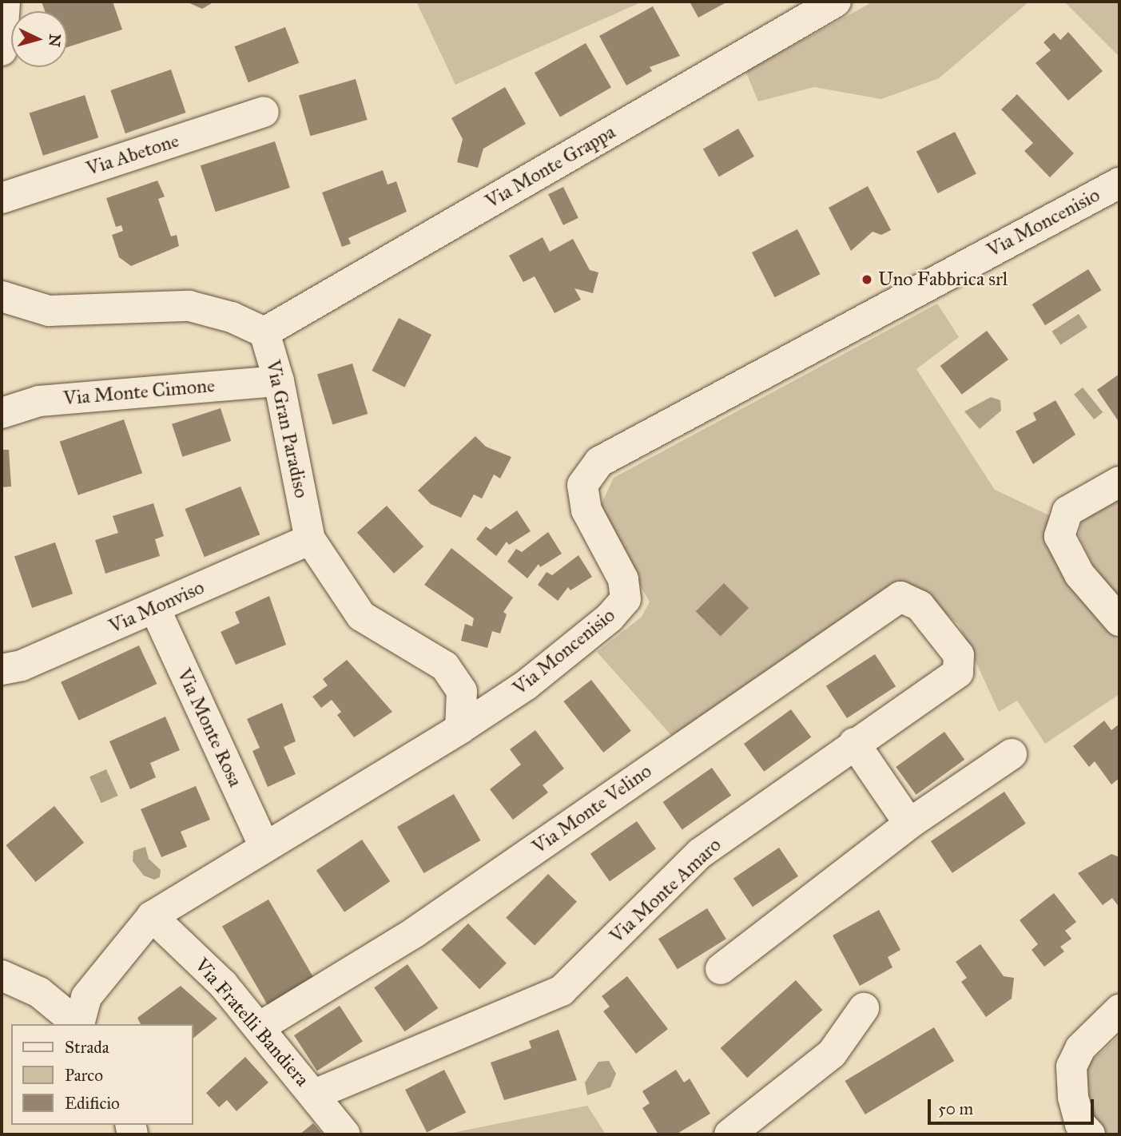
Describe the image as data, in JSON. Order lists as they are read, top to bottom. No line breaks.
{"streets":{"street":["Via Abetone","Via Monte Grappa","Via Moncenisio","Via Monte Cimone","Via Gran Paradiso","Via Monviso","Via Monte Rosa","Via Monte Velino","Via Monte Amaro","Via Fratelli Bandiera"]},"crossings":[["Via Monte Grappa","Via Gran Paradiso"],["Via Moncenisio","Via Gran Paradiso"],["Via Moncenisio","Via Monte Rosa"],["Via Moncenisio","Via Fratelli Bandiera"],["Via Monte Cimone","Via Gran Paradiso"],["Via Gran Paradiso","Via Monviso"],["Via Monviso","Via Monte Rosa"],["Via Monte Velino","Via Monte Amaro"],["Via Monte Velino","Via Fratelli Bandiera"],["Via Monte Amaro","Via Fratelli Bandiera"]],"places":["Uno Fabbrica srl"],"legend":["Strada","Parco","Edificio"],"scale_bar":"50 m","north":"right"}
